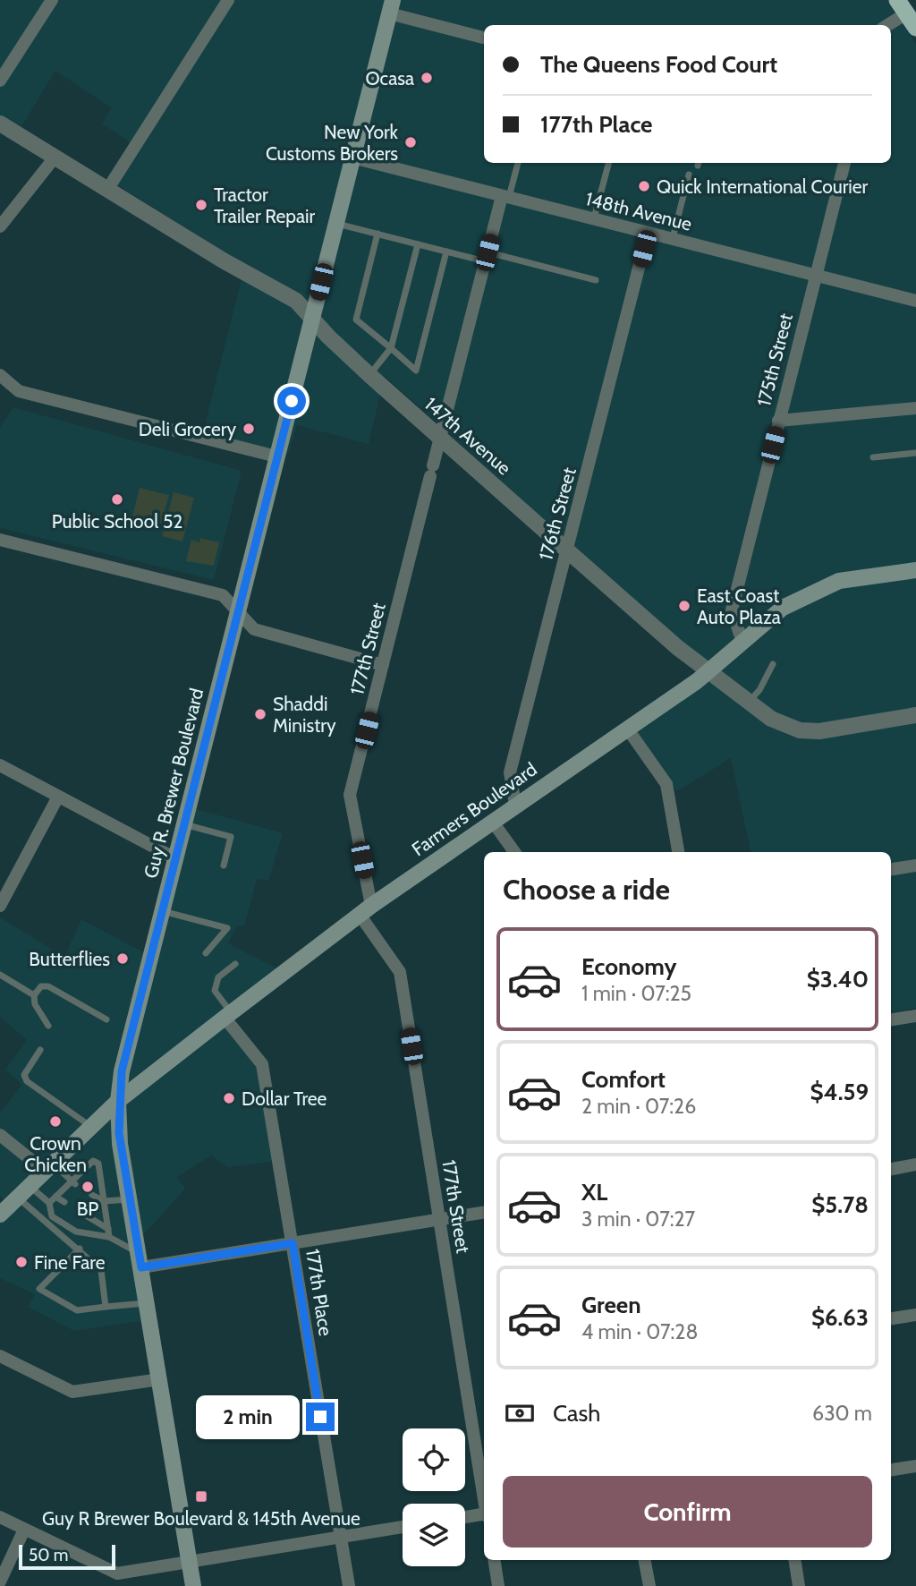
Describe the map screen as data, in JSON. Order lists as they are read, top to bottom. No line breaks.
{"streets":{"main road":["Guy R. Brewer Boulevard","Farmers Boulevard"],"street":["148th Avenue","175th Street","147th Avenue","176th Street","177th Street","177th Place"]},"crossings":[["148th Avenue","175th Street"],["148th Avenue","176th Street"],["148th Avenue","177th Street"],["148th Avenue","Guy R. Brewer Boulevard"],["175th Street","Farmers Boulevard"],["147th Avenue","176th Street"],["147th Avenue","177th Street"],["147th Avenue","Guy R. Brewer Boulevard"],["147th Avenue","Farmers Boulevard"],["176th Street","Farmers Boulevard"],["177th Street","Farmers Boulevard"],["Guy R. Brewer Boulevard","Farmers Boulevard"],["Farmers Boulevard","177th Place"]],"places":{"other":["Ocasa","New York Customs Brokers","Quick International Courier","Tractor Trailer Repair","Deli Grocery","Public School 52","East Coast Auto Plaza","Shaddi Ministry","Butterflies","Dollar Tree","Crown Chicken","BP","Fine Fare"],"transit":["Guy R Brewer Boulevard & 145th Avenue"]},"scale_bar":"50 m","page":{"banner":["The Queens Food Court","177th Place"],"heading":"Choose a ride","list":[{"name":"Economy","note":"1 min · 07:25","value":"$3.40"},{"name":"Comfort","note":"2 min · 07:26","value":"$4.59"},{"name":"XL","note":"3 min · 07:27","value":"$5.78"},{"name":"Green","note":"4 min · 07:28","value":"$6.63"}],"pay":["Cash","630 m"],"bubble":"2 min","buttons":"Confirm","scale":"50 m"}}
